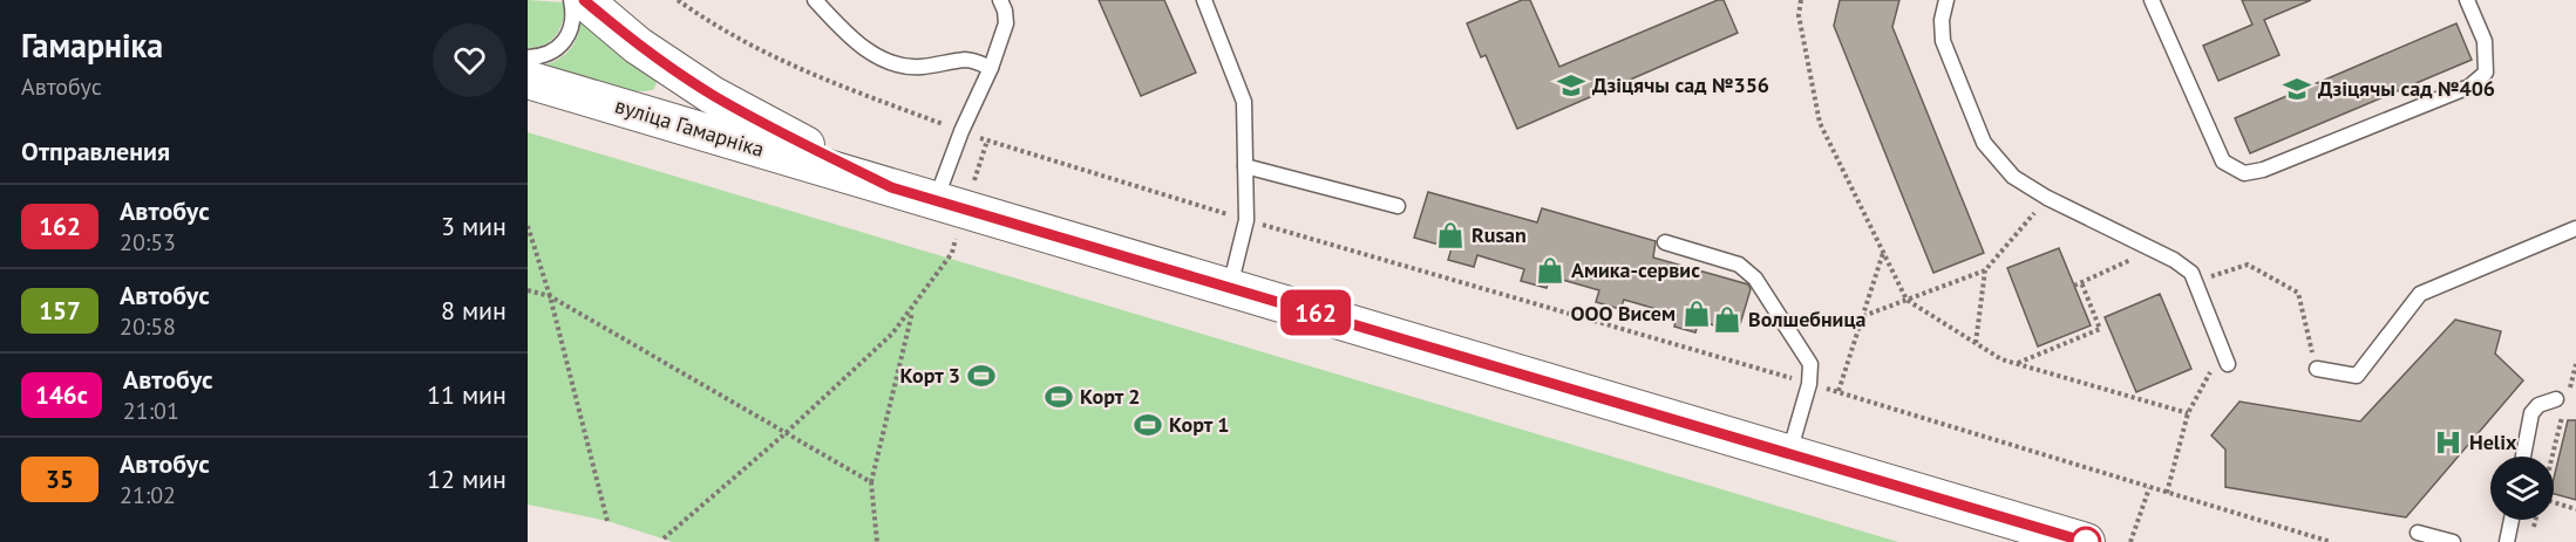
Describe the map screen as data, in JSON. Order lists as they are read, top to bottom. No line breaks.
{"streets":{"main road":["вуліца Гамарніка"]},"places":{"school or university":["Дзіцячы сад №356","Дзіцячы сад №406"],"shop":["Rusan","Амика-сервис","ООО Висем","Волшебница"],"sports":["Корт 3","Корт 2","Корт 1"],"hospital":["Helix"]},"lines":["bus line 162"],"page":{"heading":[["Гамарніка","Автобус"],"Отправления"],"on_map":"162","list":[{"mark":"162","name":"Автобус","note":"20:53","value":"3 мин"},{"mark":"157","name":"Автобус","note":"20:58","value":"8 мин"},{"mark":"146с","name":"Автобус","note":"21:01","value":"11 мин"},{"mark":"35","name":"Автобус","note":"21:02","value":"12 мин"}]}}
